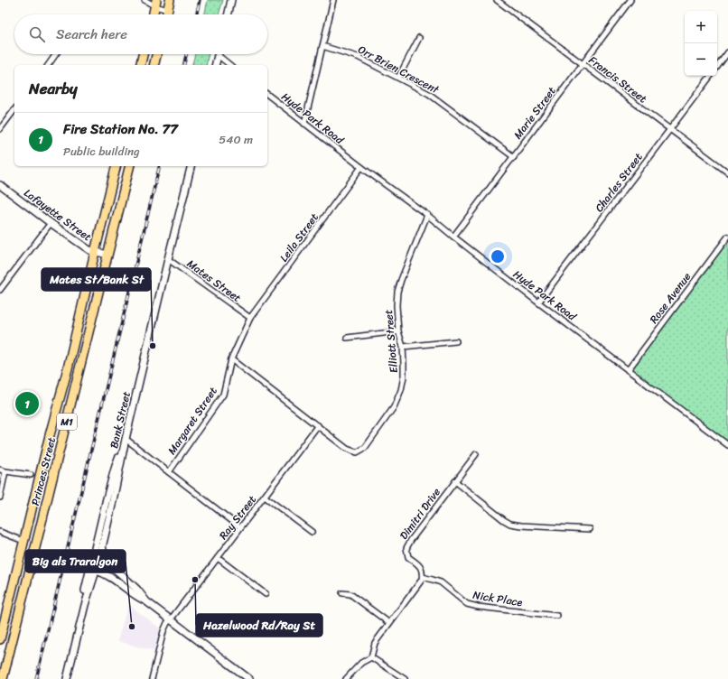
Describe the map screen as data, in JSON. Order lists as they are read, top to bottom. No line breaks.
{"streets":{"highway":["M1","Princes Street"],"main road":["Lafayette Street","Bank Street"],"street":["Orr Brien Crescent","Francis Street","Marie Street","Hyde Park Road","Charles Street","Leila Street","Mates Street","Rose Avenue","Elliott Street","Margaret Street","Dimitri Drive","Ray Street","Nick Place"]},"crossings":[["Orr Brien Crescent","Marie Street"],["Francis Street","Marie Street"],["Francis Street","Charles Street"],["Marie Street","Hyde Park Road"],["Hyde Park Road","Charles Street"],["Hyde Park Road","Leila Street"],["Hyde Park Road","Rose Avenue"],["Hyde Park Road","Elliott Street"],["Lafayette Street","Princes Street"],["Leila Street","Mates Street"],["Leila Street","Margaret Street"],["Mates Street","Bank Street"],["Mates Street","Margaret Street"],["Elliott Street","Margaret Street"],["Elliott Street","Ray Street"],["Dimitri Drive","Nick Place"]],"places":["Mates St/Bank St","Hazelwood Rd/Ray St","Big als Traralgon"],"page":{"map_buttons":["+","−"],"search":"Search here","heading":"Nearby","list":[{"mark":"1","name":"Fire Station No. 77","note":"Public building","value":"540 m"}],"pins":"1"}}
